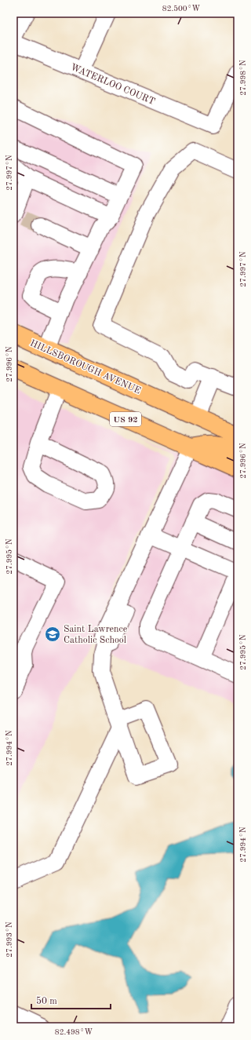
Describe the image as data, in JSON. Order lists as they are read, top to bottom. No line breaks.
{"streets":{"main road":["HILLSBOROUGH AVENUE","US 92"],"street":["WATERLOO COURT"]},"places":{"school or university":["Saint Lawrence Catholic School"]},"scale_bar":"50 m","coordinates":["82.500°W","27.998°N","27.997°N","27.996°N","27.995°N","27.994°N","27.993°N","82.498°W"]}
